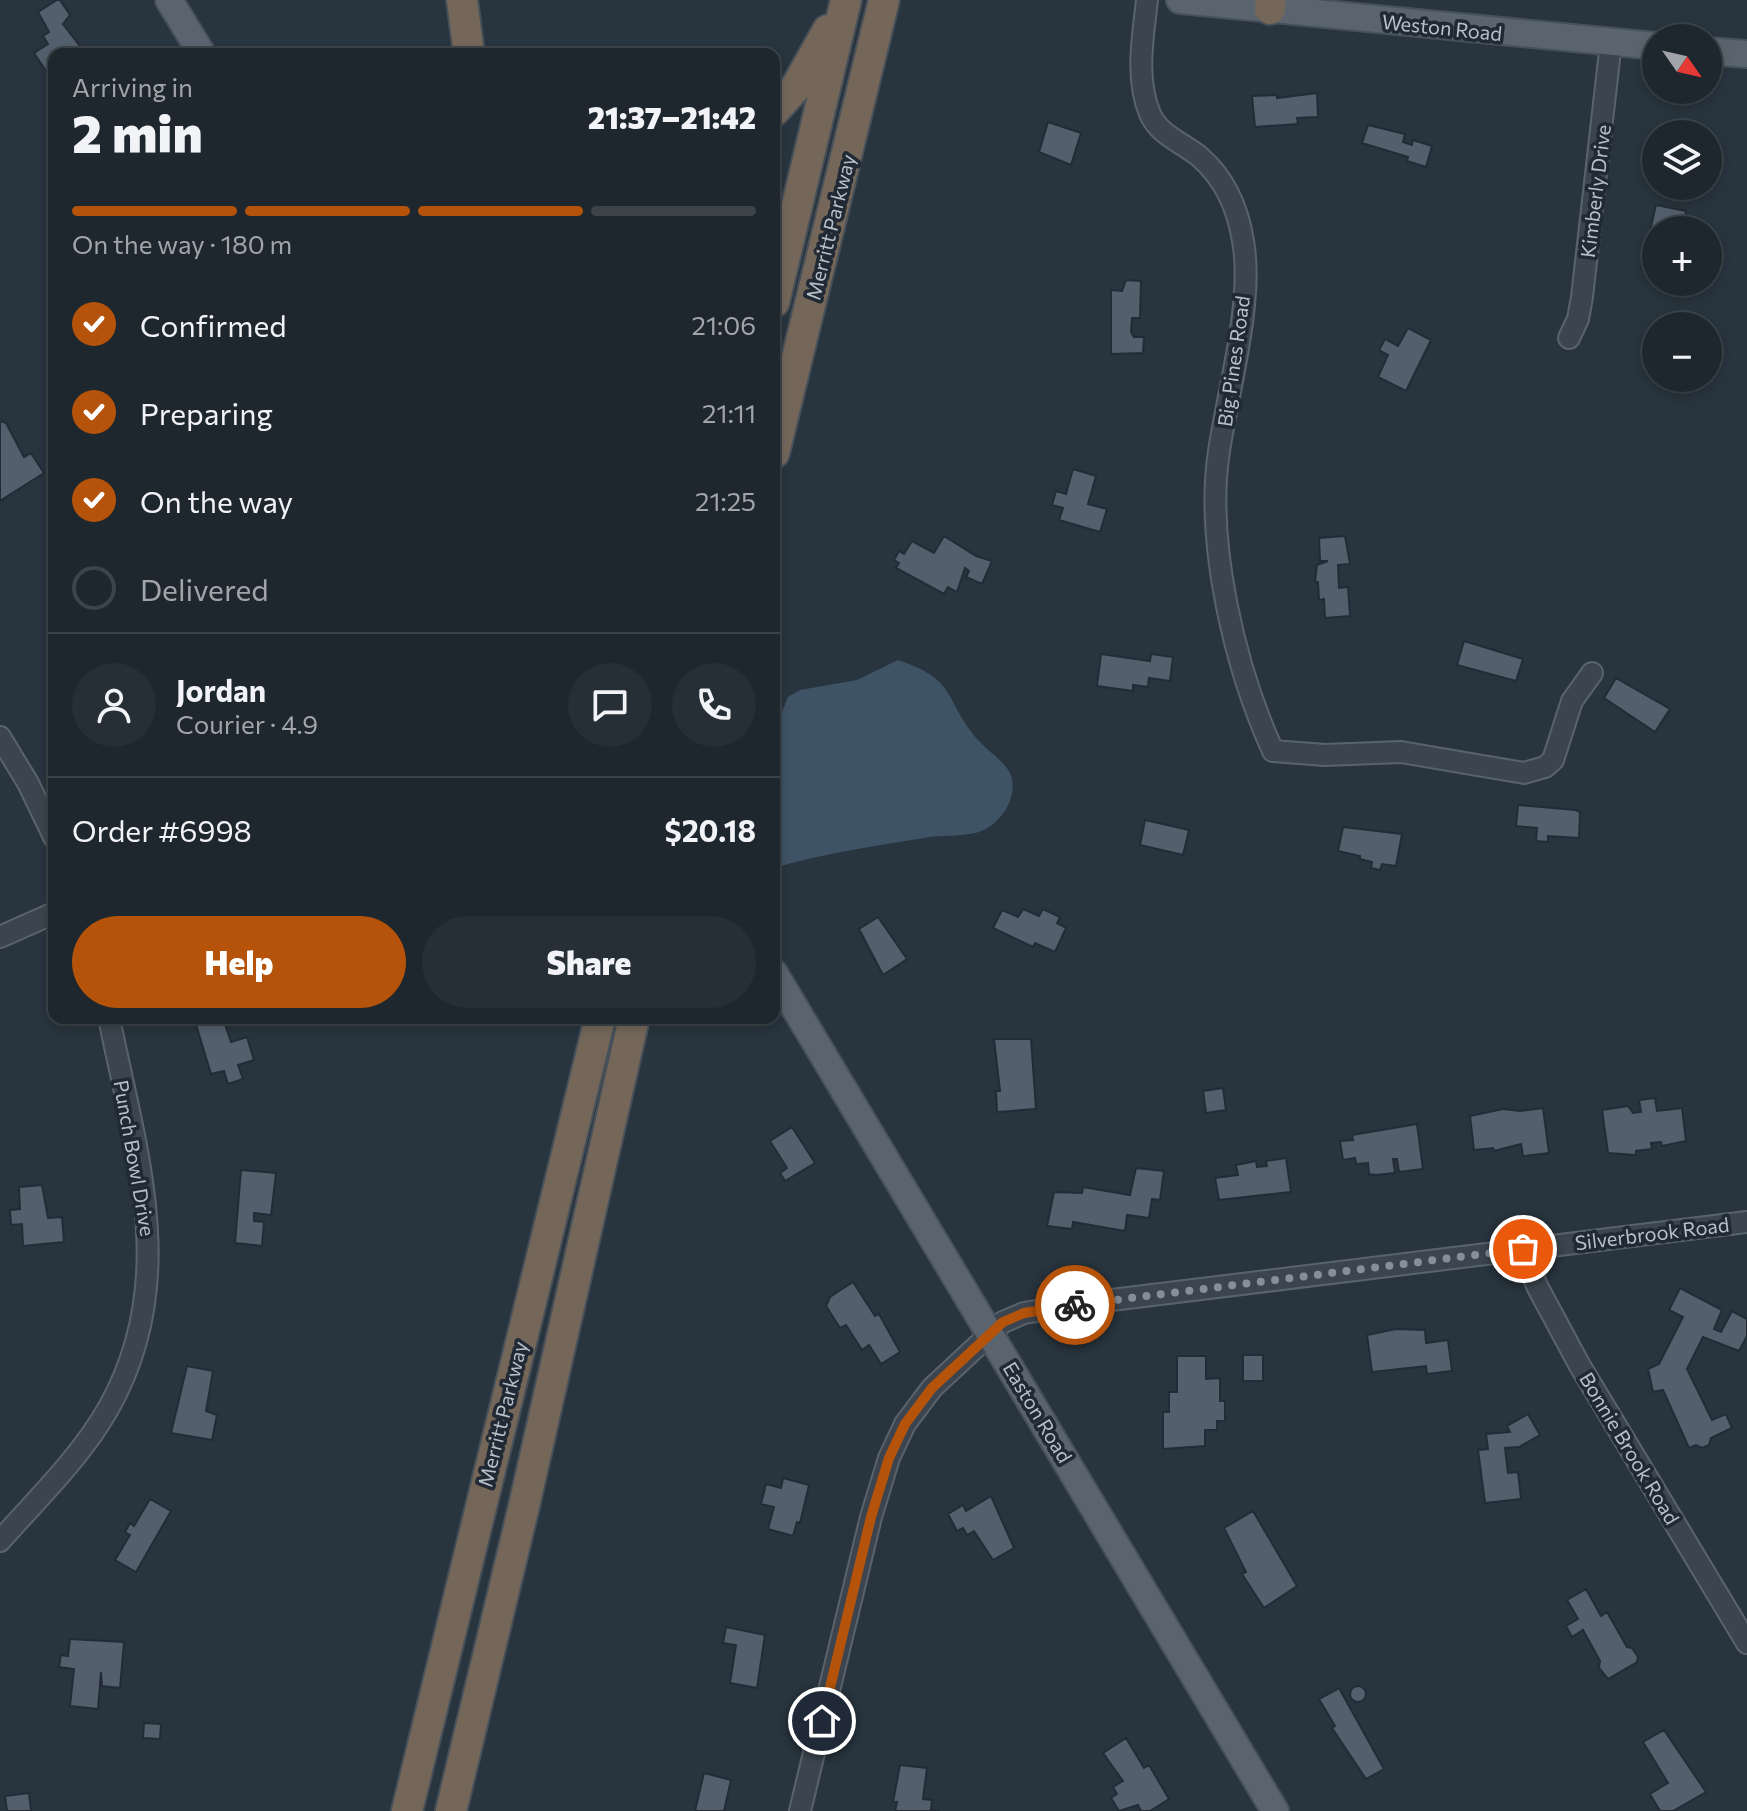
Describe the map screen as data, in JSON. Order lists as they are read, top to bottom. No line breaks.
{"streets":{"highway":["Merritt Parkway"],"main road":["Weston Road","Easton Road"],"street":["Kimberly Drive","Big Pines Road","Punch Bowl Drive","Silverbrook Road","Bonnie Brook Road"]},"crossings":[["Weston Road","Kimberly Drive"],["Silverbrook Road","Easton Road"],["Silverbrook Road","Bonnie Brook Road"]],"north":"bottom right","page":{"map_buttons":["+","−"],"heading":["2 min","Arriving in","21:37–21:42"],"panel":["Jordan","Courier · 4.9","Order #6998","$20.18"],"bar":"On the way · 180 m","list":[["Confirmed","21:06"],["Preparing","21:11"],["On the way","21:25"],"Delivered"],"buttons":["Help","Share"]}}
